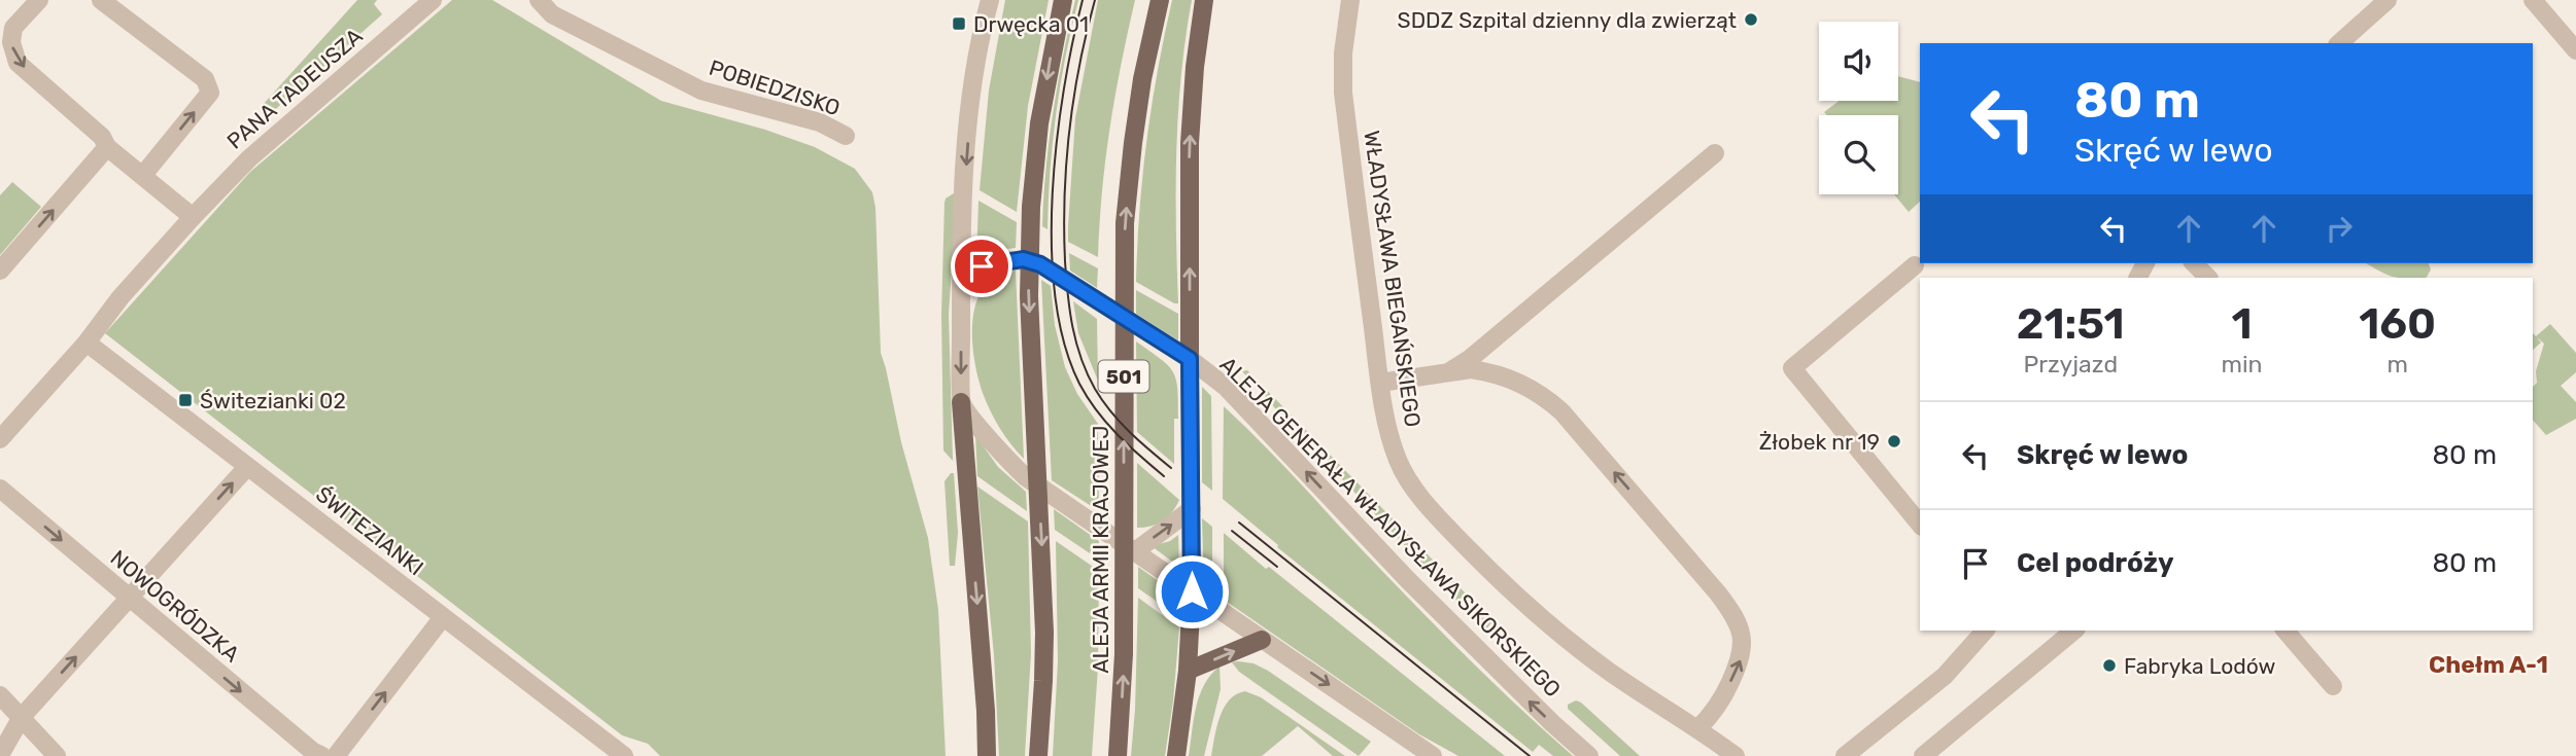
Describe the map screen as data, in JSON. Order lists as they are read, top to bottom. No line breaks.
{"streets":{"main road":["501","ALEJA ARMII KRAJOWEJ"],"street":["POBIEDZISKO","PANA TADEUSZA","WŁADYSŁAWA BIEGAŃSKIEGO","ALEJA GENERAŁA WŁADYSŁAWA SIKORSKIEGO","ŚWITEZIANKI","NOWOGRÓDZKA"]},"crossings":[["PANA TADEUSZA","ŚWITEZIANKI"]],"one_way":["NOWOGRÓDZKA"],"districts":["Chełm A-1"],"places":{"other":["SDDZ Szpital dzienny dla zwierząt","Żłobek nr 19","Fabryka Lodów"],"transit":["Drwęcka 01","Świtezianki 02"]},"page":{"turn":["80 m","Skręć w lewo"],"eta":["21:51","Przyjazd","1","min","160","m"],"list":[{"name":"Skręć w lewo","value":"80 m"},{"name":"Cel podróży","value":"80 m"}]}}
